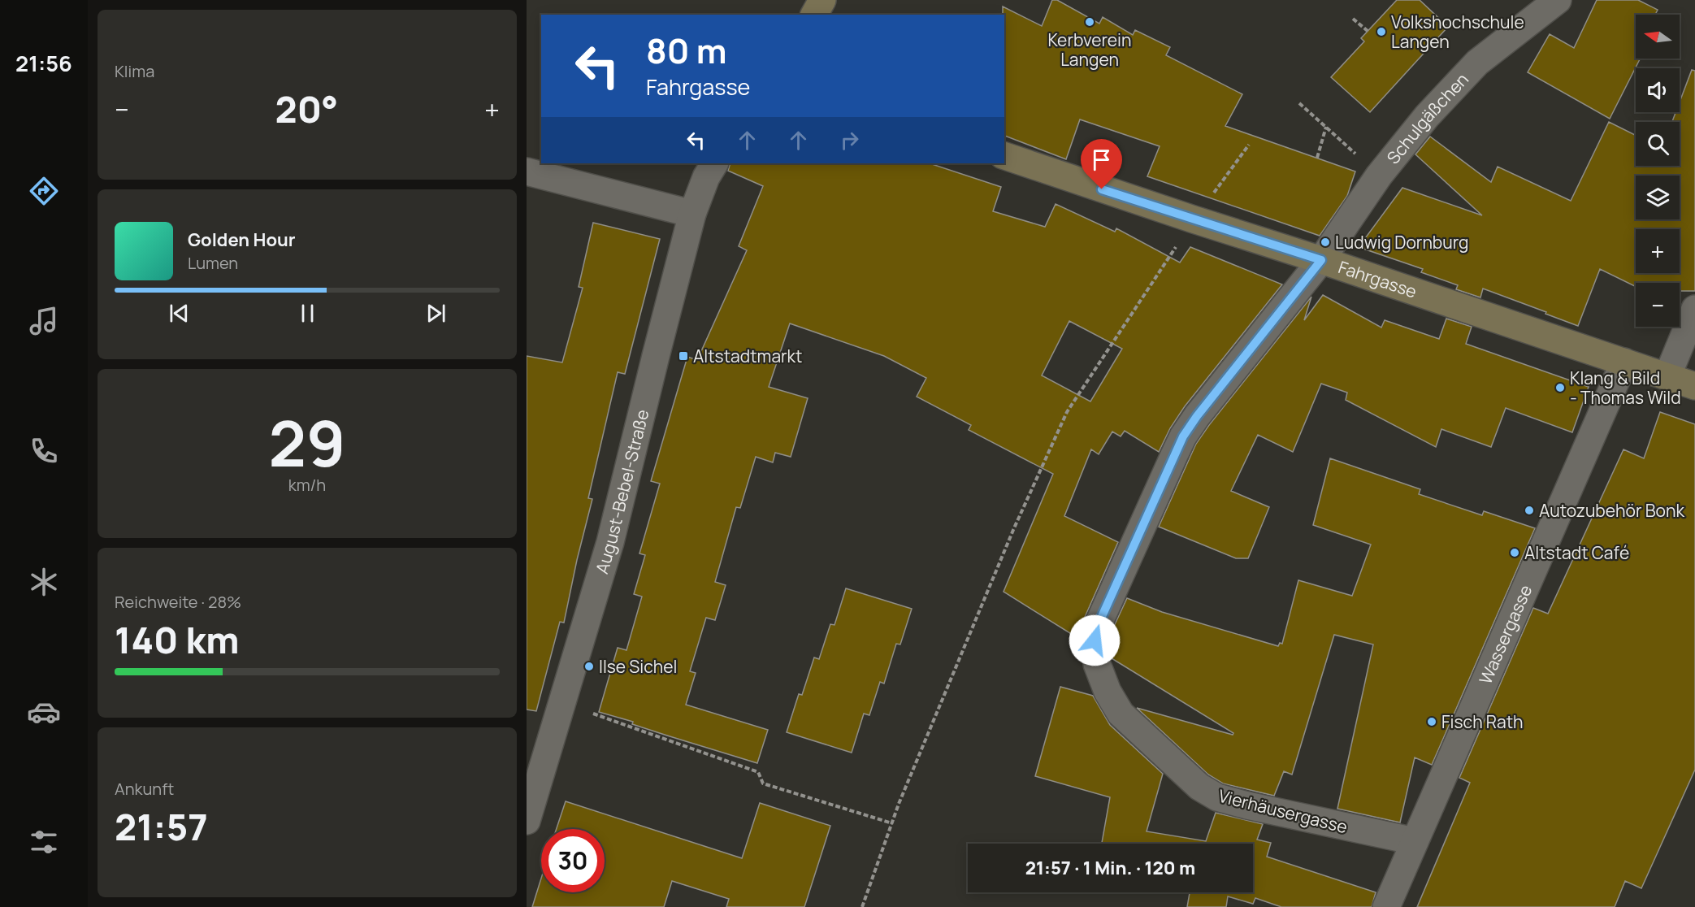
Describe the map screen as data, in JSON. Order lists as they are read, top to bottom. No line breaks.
{"streets":{"main road":["Fahrgasse"],"street":["Schulgäßchen","August-Bebel-Straße","Wassergasse","Vierhäusergasse"]},"crossings":[["Schulgäßchen","Fahrgasse"],["Schulgäßchen","Vierhäusergasse"],["Fahrgasse","Wassergasse"],["Fahrgasse","Vierhäusergasse"],["Wassergasse","Vierhäusergasse"]],"places":{"other":["Kerbverein Langen","Volkshochschule Langen","Ludwig Dornburg","Klang & Bild - Thomas Wild","Autozubehör Bonk","Altstadt Café","Ilse Sichel","Fisch Rath"],"transit":["Altstadtmarkt"]},"north":"left","page":{"tabs":"21:56","tile":["Klima",["29","km/h"],["Reichweite · 28%","140 km"],["Ankunft","21:57"]],"map_buttons":["+","−"],"turn":["80 m","Fahrgasse"],"heat":["−","20°","+"],"song":["Golden Hour","Lumen"],"limit":"30","trip":"21:57 · 1 Min. · 120 m"}}
